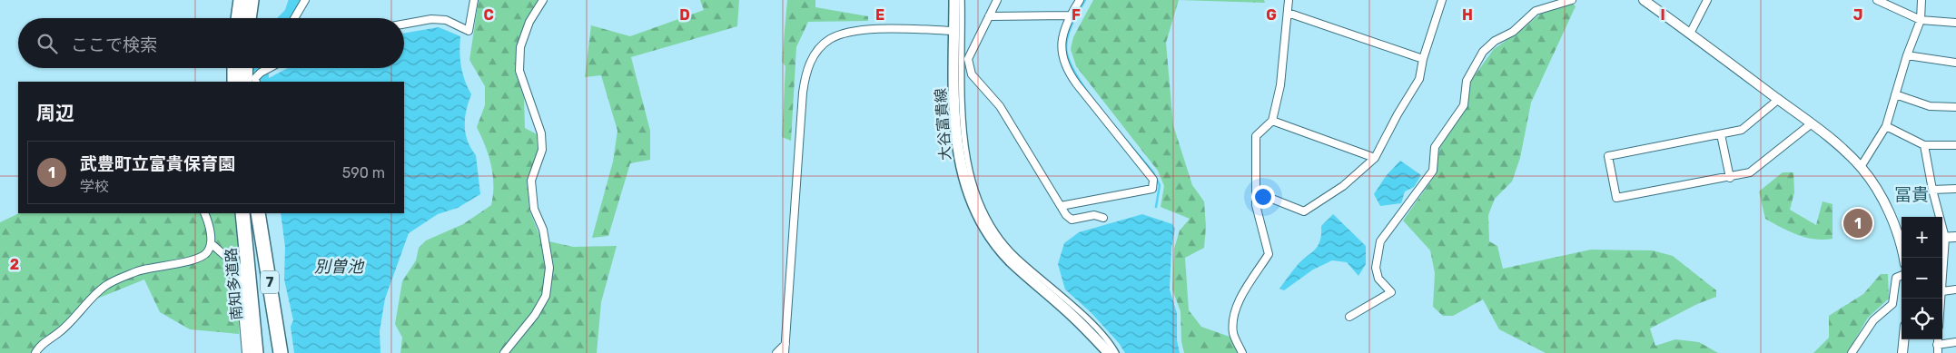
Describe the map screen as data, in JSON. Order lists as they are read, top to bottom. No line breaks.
{"streets":{"highway":["7","南知多道路"],"main road":["大谷富貴線"]},"districts":["冨貴"],"water":["別曽池"],"page":{"search":"ここで検索","heading":"周辺","list":[{"mark":"1","name":"武豊町立富貴保育園","note":"学校","value":"590 m"}],"pins":"1","map_buttons":["+","−"]},"grid":{"columns":["C","D","E","F","G","H","I","J"],"rows":["2"]}}
